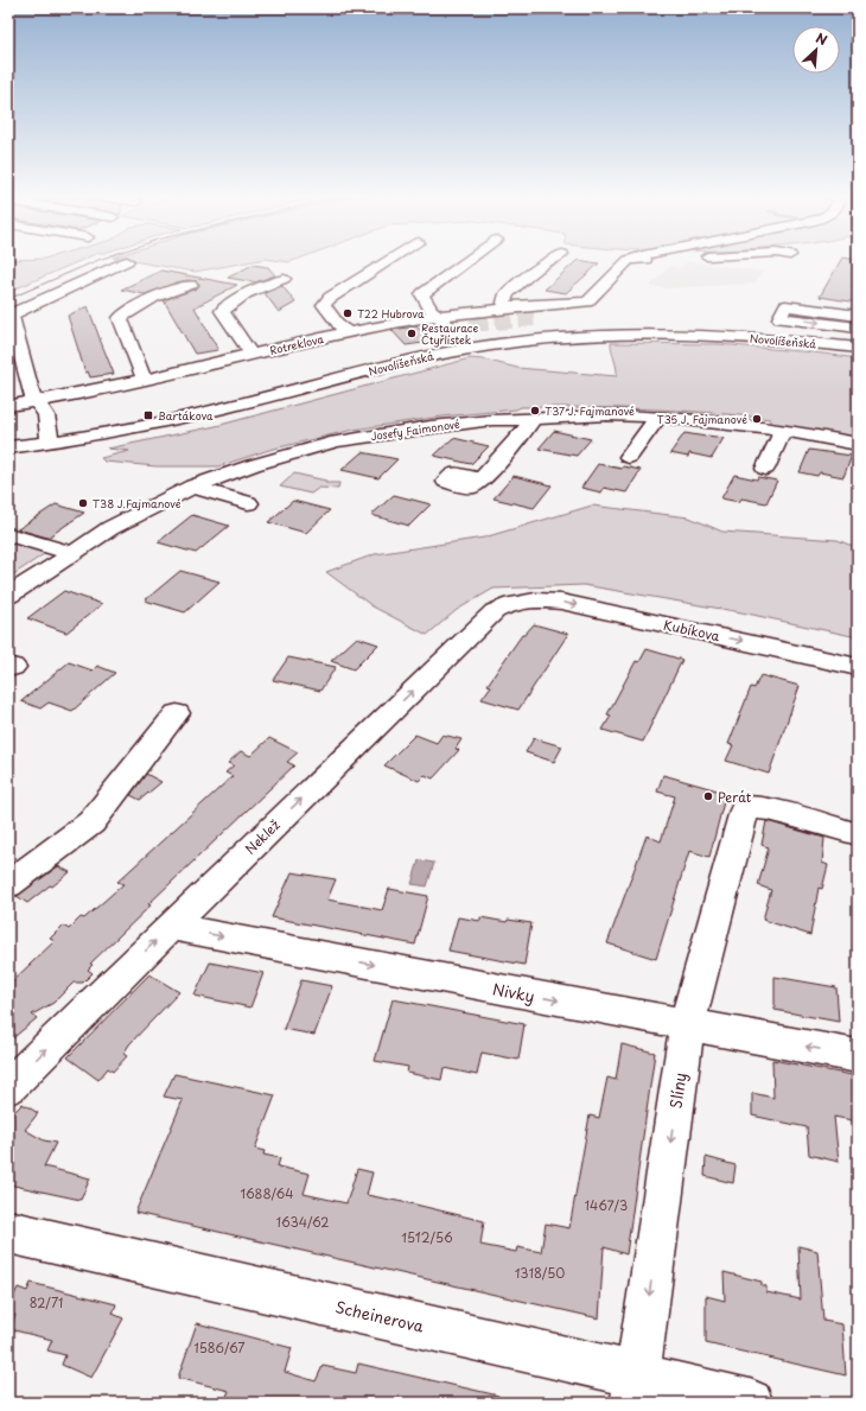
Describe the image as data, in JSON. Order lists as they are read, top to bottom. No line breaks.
{"streets":{"street":["Novolíšeňská","Rotreklova","Josefy Faimonové","Kubíkova","Neklež","Nivky","Slíny","Scheinerova"]},"crossings":[["Kubíkova","Neklež"],["Neklež","Nivky"],["Nivky","Slíny"],["Slíny","Scheinerova"]],"one_way":["Kubíkova","Slíny"],"places":{"other":["T22 Hubrova","Restaurace Čtyřlístek","T37 J. Fajmanové","T35 J. Fajmanové","T38 J.Fajmanové","Perát"],"transit":["Bartákova"]},"house_numbers":["1688/64","1467/3","1634/62","1512/56","1318/50","82/71","1586/67"],"north":"top right"}
